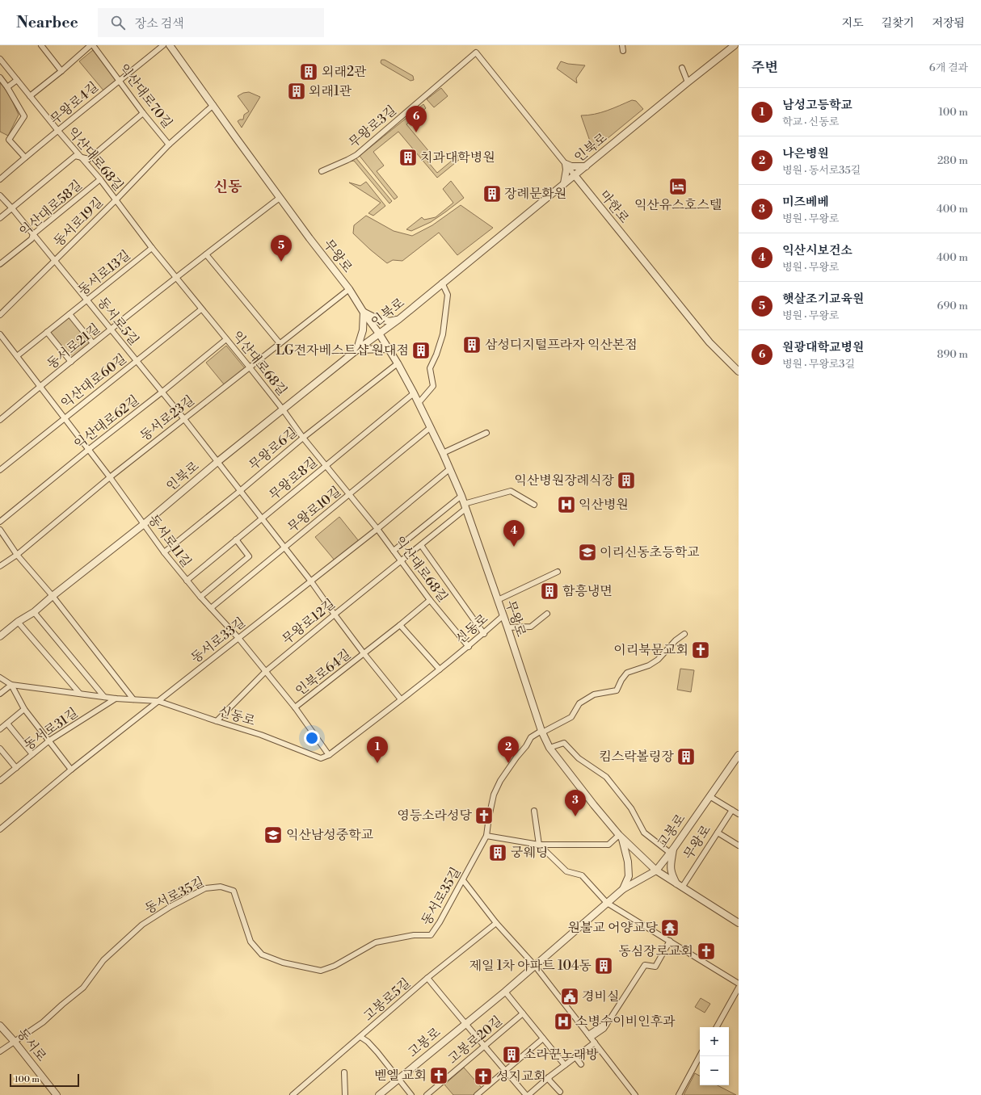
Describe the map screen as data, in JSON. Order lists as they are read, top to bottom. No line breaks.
{"streets":{"street":["익산대로70길","무왕로4길","무왕로3길","인북로","익산대로68길","마한로","익산대로58길","동서로19길","무왕로","동서로13길","동서로5길","동서로21길","익산대로60길","동서로23길","익산대로62길","무왕로6길","무왕로8길","무왕로10길","동서로11길","무왕로12길","신동로","동서로33길","인북로64길","동서로31길","고봉로","동서로35길","고봉로5길","고봉로20길","동서로"]},"crossings":[["익산대로70길","무왕로4길"],["익산대로70길","동서로19길"],["무왕로4길","익산대로68길"],["무왕로3길","마한로"],["인북로","익산대로68길"],["인북로","마한로"],["인북로","무왕로"],["인북로","동서로5길"],["인북로","동서로11길"],["인북로","인북로64길"],["익산대로68길","익산대로58길"],["익산대로68길","동서로19길"],["익산대로68길","동서로13길"],["익산대로68길","동서로21길"],["익산대로68길","익산대로60길"],["익산대로68길","동서로23길"],["익산대로68길","익산대로62길"],["익산대로68길","무왕로6길"],["익산대로68길","무왕로8길"],["익산대로68길","무왕로10길"],["익산대로68길","무왕로12길"],["익산대로68길","신동로"],["익산대로68길","동서로33길"],["익산대로68길","인북로64길"],["익산대로58길","동서로5길"],["동서로19길","무왕로"],["동서로19길","동서로5길"],["무왕로","동서로21길"],["무왕로","동서로23길"],["무왕로","무왕로6길"],["무왕로","무왕로8길"],["무왕로","무왕로10길"],["무왕로","무왕로12길"],["무왕로","신동로"],["무왕로","동서로33길"],["무왕로","고봉로"],["무왕로","동서로35길"],["동서로13길","동서로5길"],["동서로13길","동서로11길"],["동서로5길","동서로21길"],["동서로5길","익산대로60길"],["동서로5길","동서로23길"],["동서로5길","익산대로62길"],["동서로5길","인북로64길"],["동서로21길","동서로11길"],["익산대로60길","동서로11길"],["동서로23길","동서로11길"],["익산대로62길","동서로11길"],["무왕로6길","동서로11길"],["무왕로6길","인북로64길"],["무왕로8길","동서로11길"],["무왕로8길","인북로64길"],["무왕로10길","동서로11길"],["무왕로10길","인북로64길"],["동서로11길","무왕로12길"],["동서로11길","신동로"],["동서로11길","동서로33길"],["동서로11길","인북로64길"],["무왕로12길","신동로"],["무왕로12길","인북로64길"],["신동로","동서로33길"],["신동로","인북로64길"],["신동로","동서로31길"],["동서로33길","인북로64길"],["동서로35길","동서로"]],"districts":["신동"],"places":{"building":["외래2관","외래1관","치과대학병원","장례문화원","삼성디지털프라자 익산본점","LG전자베스트샵 원대점","익산병원장례식장","함흥냉면","킴스락볼링장","궁웨딩","제일 1차 아파트 104동","소라꾼노래방"],"hotel":["익산유스호스텔"],"hospital":["익산병원","소병수이비인후과"],"school or university":["이리신동초등학교","익산남성중학교"],"church":["이리북문교회","영등소라성당","동심장로교회","벧엘 교회","성지교회"],"temple":["원불교 어양교당"],"public building":["경비실"]},"scale_bar":"100 m","page":{"header":"Nearbee","search":"장소 검색","nav":["지도","길찾기","저장됨"],"heading":["주변","6개 결과"],"list":[{"mark":"1","name":"남성고등학교","note":"학교 · 신동로","value":"100 m"},{"mark":"2","name":"나은병원","note":"병원 · 동서로35길","value":"280 m"},{"mark":"3","name":"미즈베베","note":"병원 · 무왕로","value":"400 m"},{"mark":"4","name":"익산시보건소","note":"병원 · 무왕로","value":"400 m"},{"mark":"5","name":"햇살조기교육원","note":"병원 · 무왕로","value":"690 m"},{"mark":"6","name":"원광대학교병원","note":"병원 · 무왕로3길","value":"890 m"}],"pins":["6","5","4","1","2","3"],"map_buttons":["+","−"],"scale":"100 m"}}
